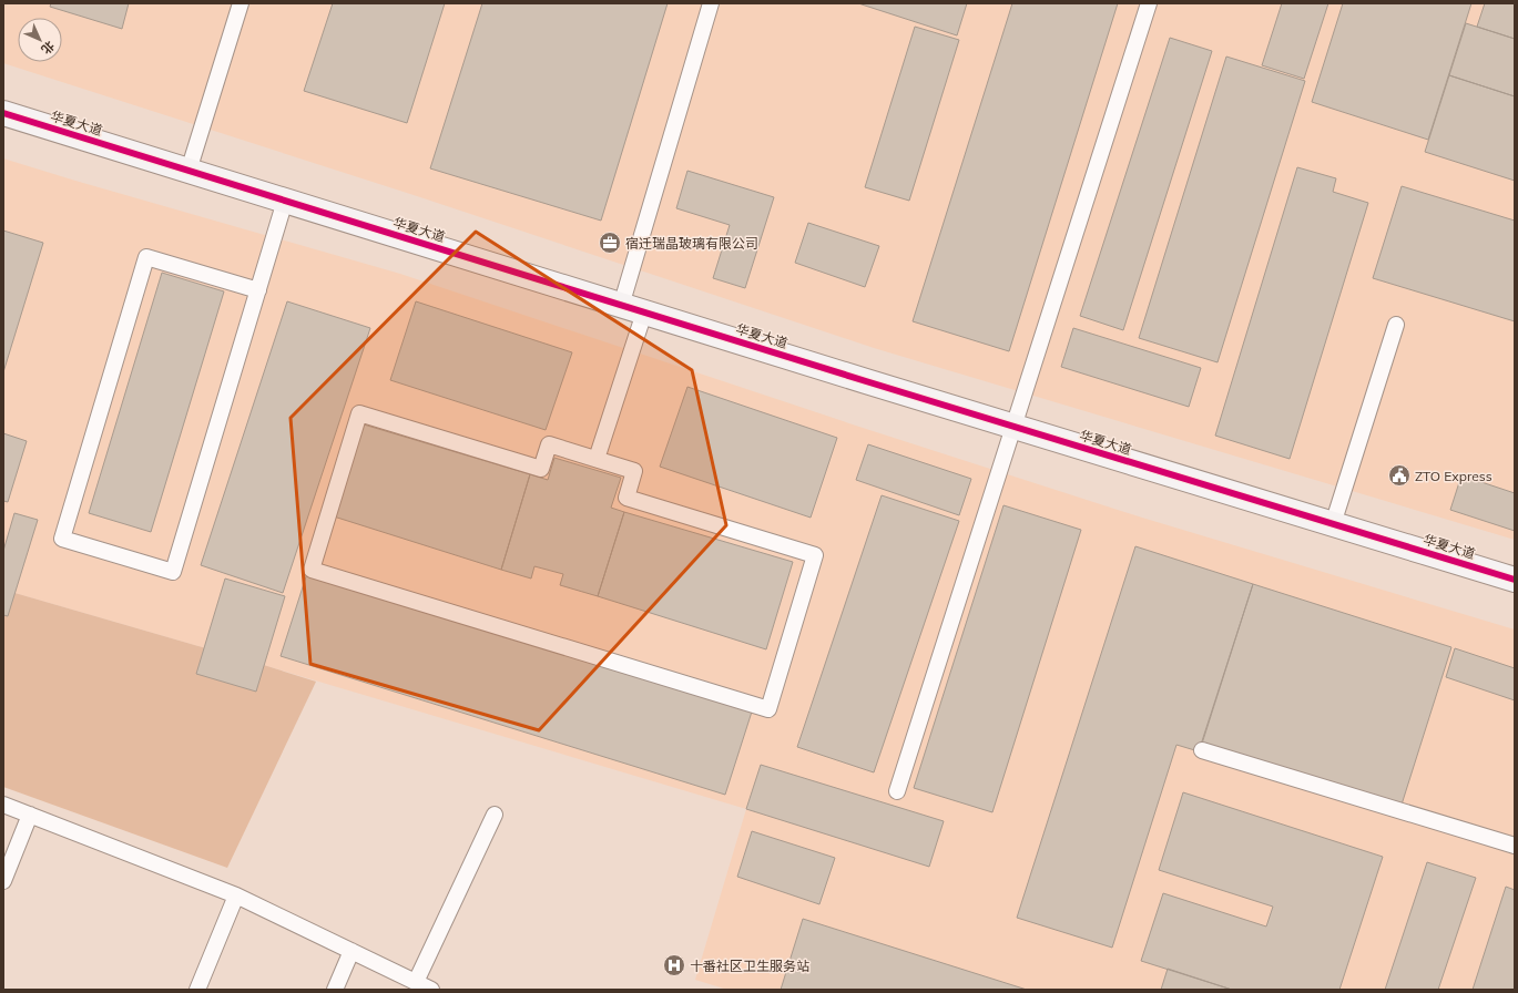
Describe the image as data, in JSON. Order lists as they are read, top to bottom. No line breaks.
{"streets":{"street":["华夏大道"]},"places":{"office":["宿迁瑞晶玻璃有限公司"],"public building":["ZTO Express"],"hospital":["十番社区卫生服务站"]},"north":"bottom right"}
